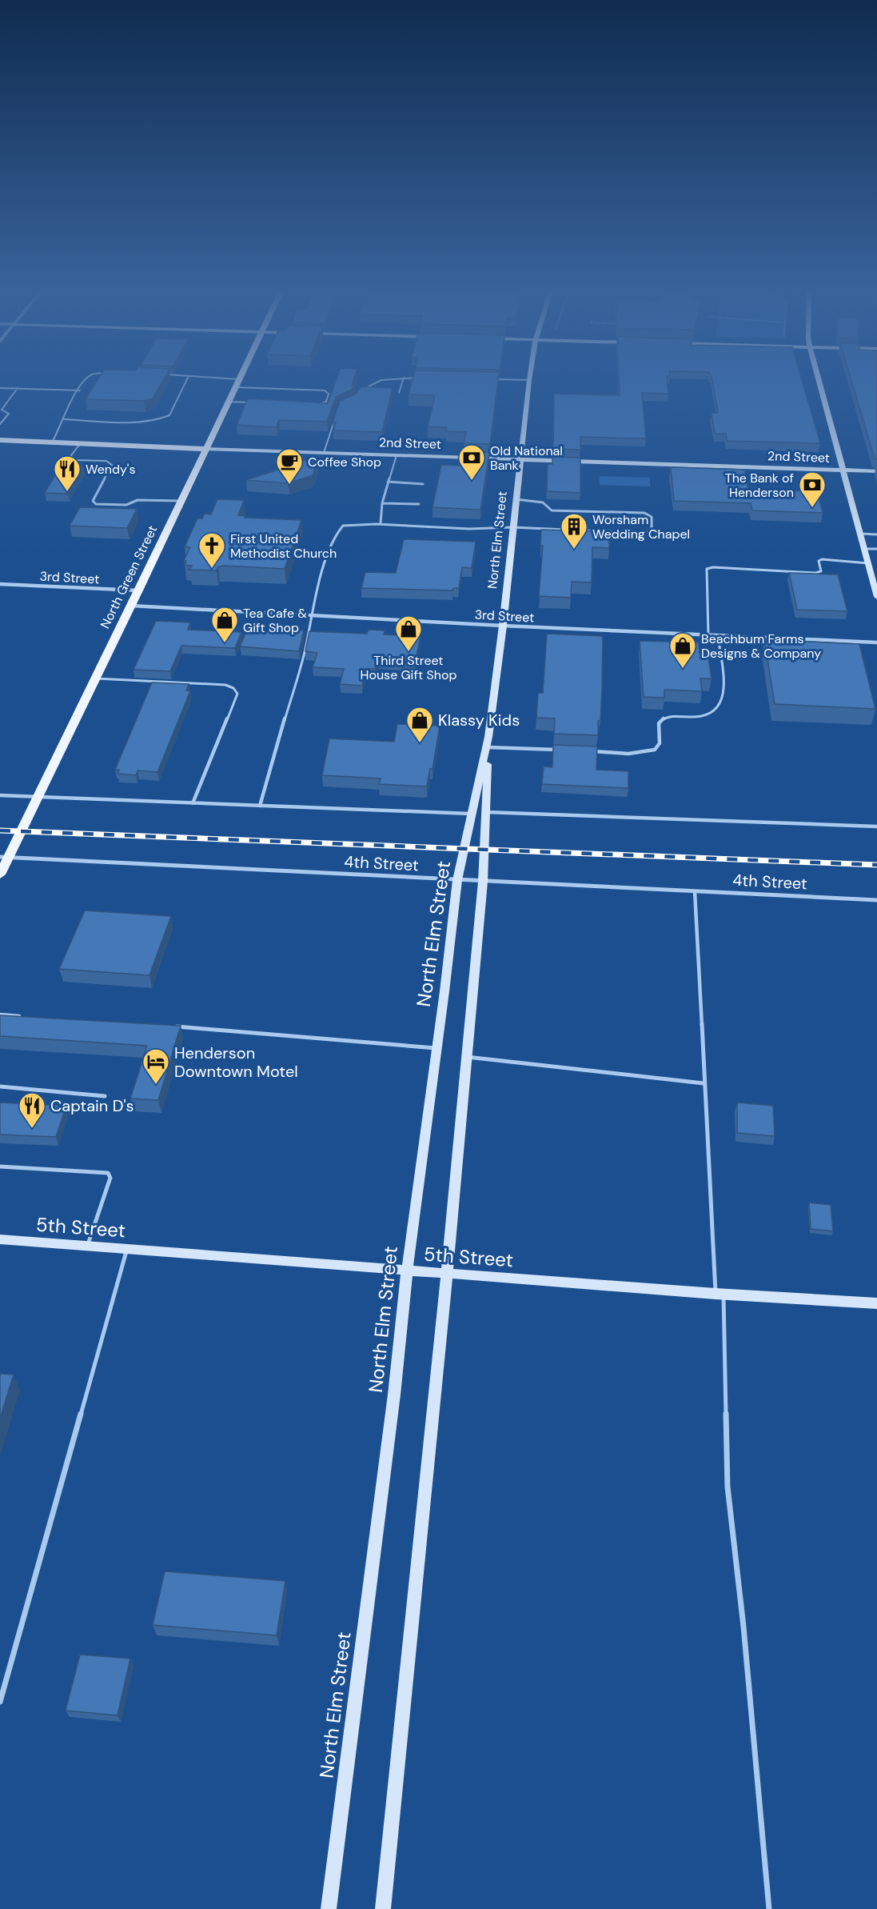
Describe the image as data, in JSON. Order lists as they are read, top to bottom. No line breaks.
{"streets":{"main road":["2nd Street","North Green Street"],"street":["North Elm Street","3rd Street","4th Street","5th Street"]},"crossings":[["2nd Street","North Elm Street"],["2nd Street","North Green Street"],["North Elm Street","3rd Street"],["North Elm Street","4th Street"],["North Elm Street","5th Street"],["North Green Street","3rd Street"],["North Green Street","4th Street"]],"places":{"bank":["Old National Bank","The Bank of Henderson"],"cafe":["Coffee Shop"],"restaurant":["Wendy's","Captain D's"],"building":["Worsham Wedding Chapel"],"church":["First United Methodist Church"],"shop":["Tea Cafe & Gift Shop","Third Street House Gift Shop","Beachbum Farms Designs & Company","Klassy Kids"],"hotel":["Henderson Downtown Motel"]}}
